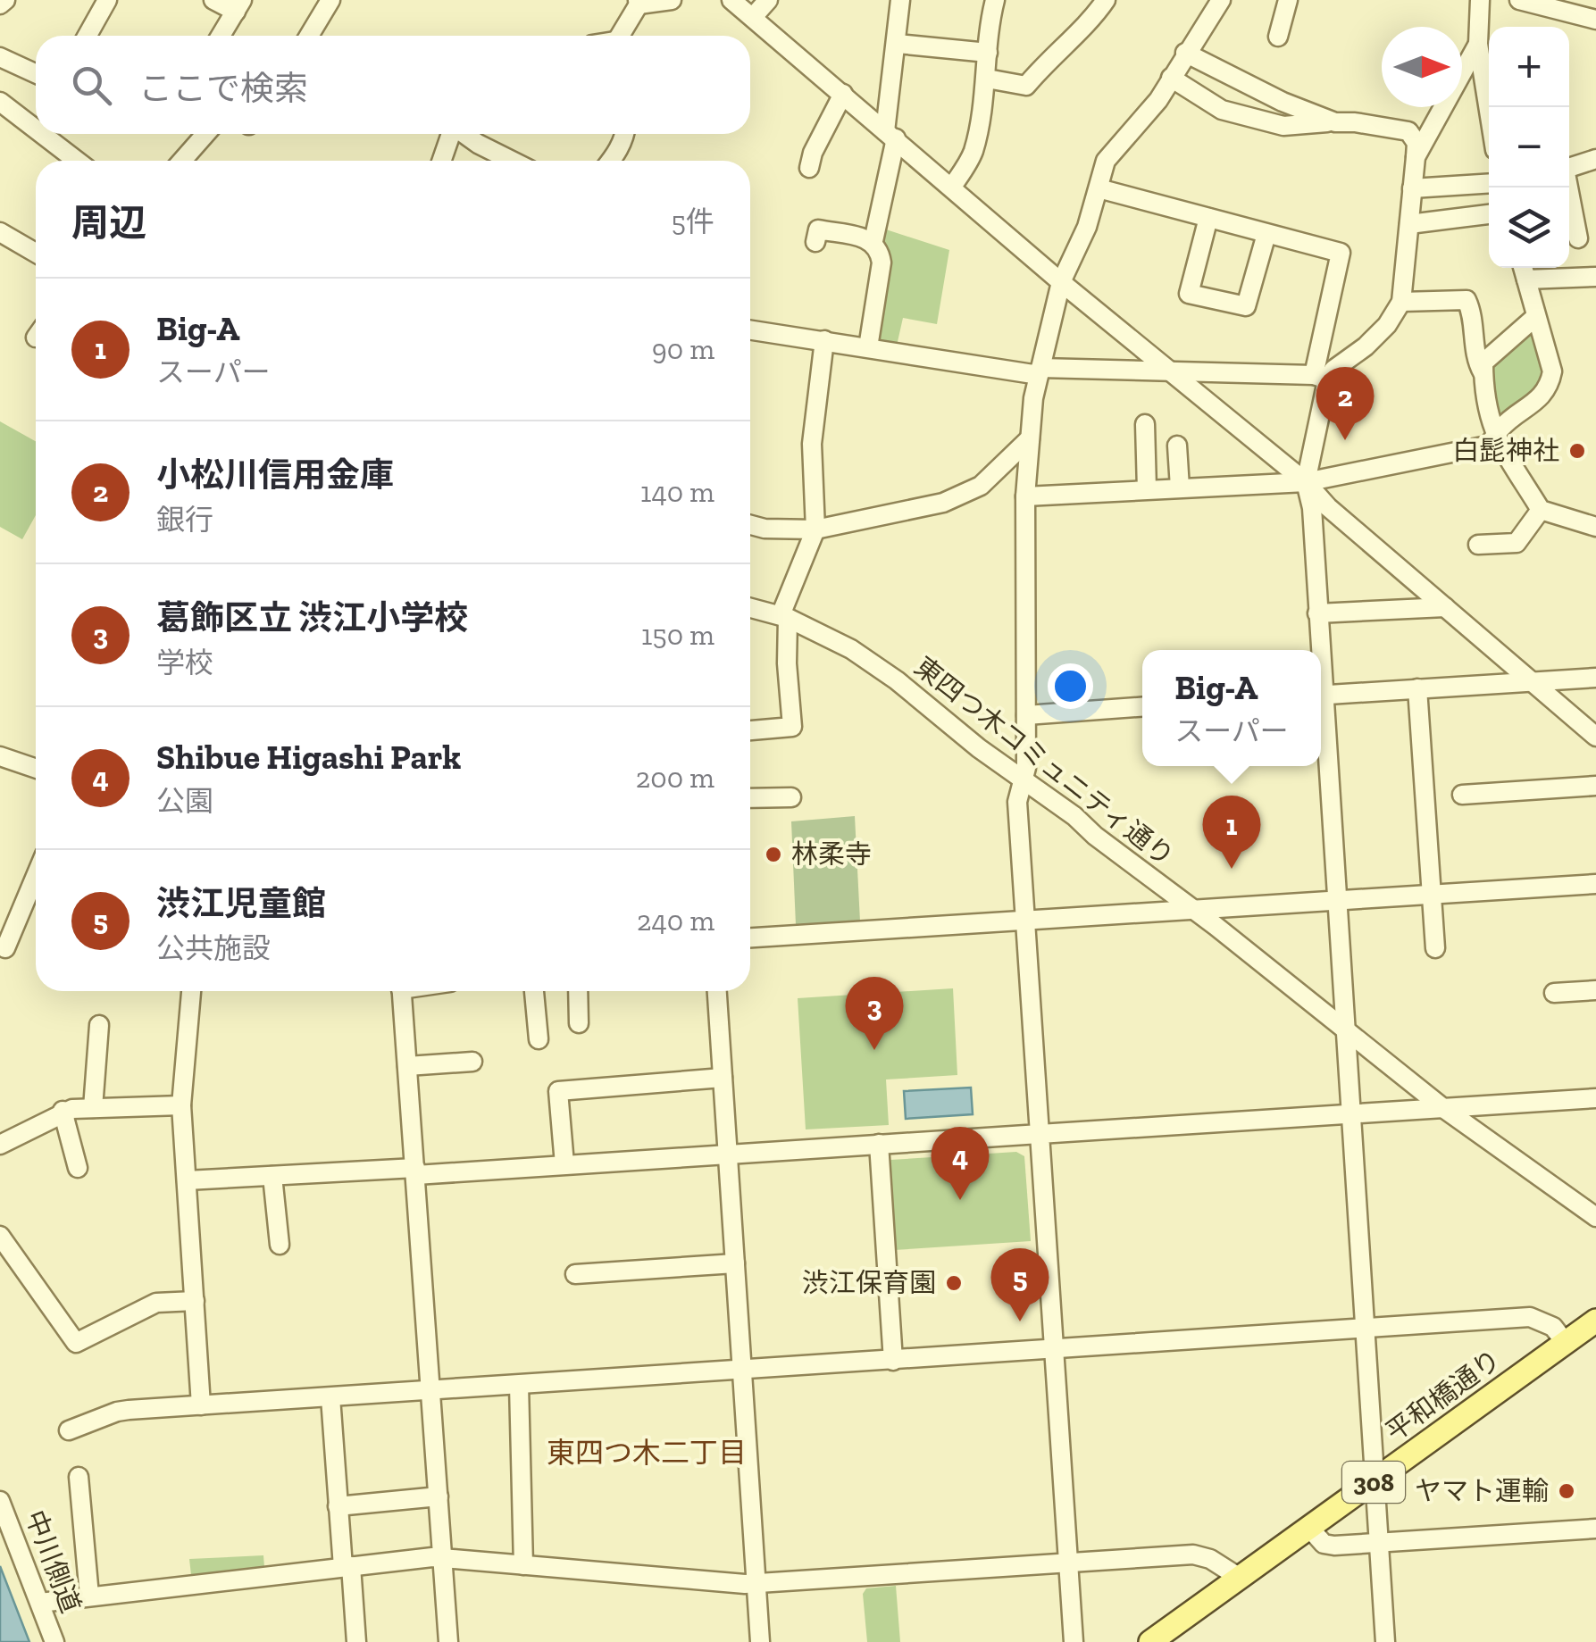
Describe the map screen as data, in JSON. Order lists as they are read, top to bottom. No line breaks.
{"streets":{"main road":["平和橋通り","308"],"street":["東四つ木コミュニティ通り","中川側道"]},"districts":["東四つ木二丁目"],"places":["白髭神社","林柔寺","渋江保育園","ヤマト運輸"],"north":"right","page":{"map_buttons":["+","−"],"search":"ここで検索","heading":["周辺","5件"],"list":[{"mark":"1","name":"Big-A","note":"スーパー","value":"90 m"},{"mark":"2","name":"小松川信用金庫","note":"銀行","value":"140 m"},{"mark":"3","name":"葛飾区立 渋江小学校","note":"学校","value":"150 m"},{"mark":"4","name":"Shibue Higashi Park","note":"公園","value":"200 m"},{"mark":"5","name":"渋江児童館","note":"公共施設","value":"240 m"}],"pins":["2","1","3","4","5"],"popup":["Big-A","スーパー"]}}
